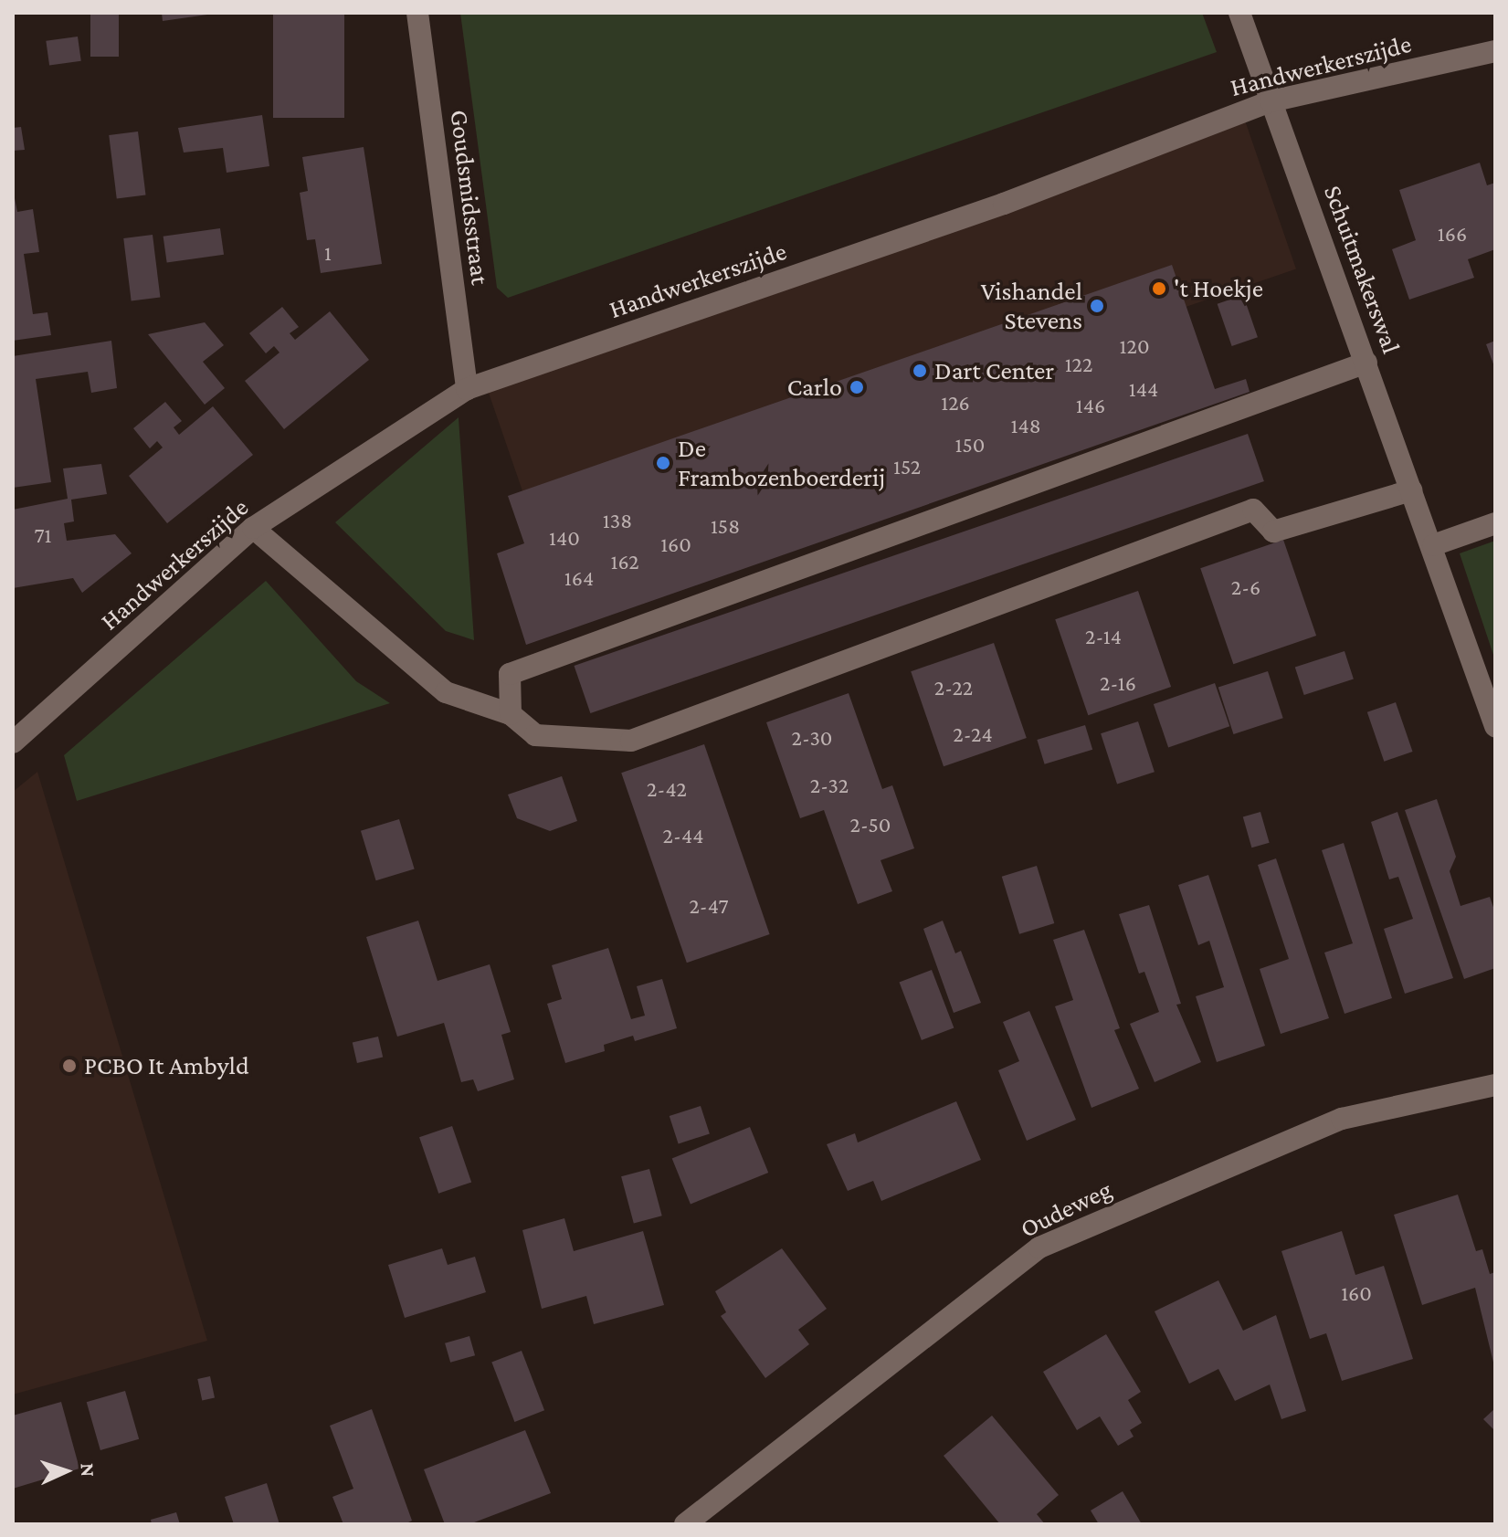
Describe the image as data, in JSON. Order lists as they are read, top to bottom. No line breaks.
{"streets":{"street":["Handwerkerszijde","Goudsmidsstraat","Schuitmakerswal","Oudeweg"]},"crossings":[["Handwerkerszijde","Goudsmidsstraat"],["Handwerkerszijde","Schuitmakerswal"]],"places":["'t Hoekje","Vishandel Stevens","Dart Center","Carlo","De Frambozenboerderij","PCBO It Ambyld"],"house_numbers":["166","1","120","122","144","126","146","148","150","152","138","158","71","140","160","162","164","2-6","2-14","2-16","2-22","2-24","2-30","2-32","2-42","2-50","2-44","2-47","160"],"north":"right"}
